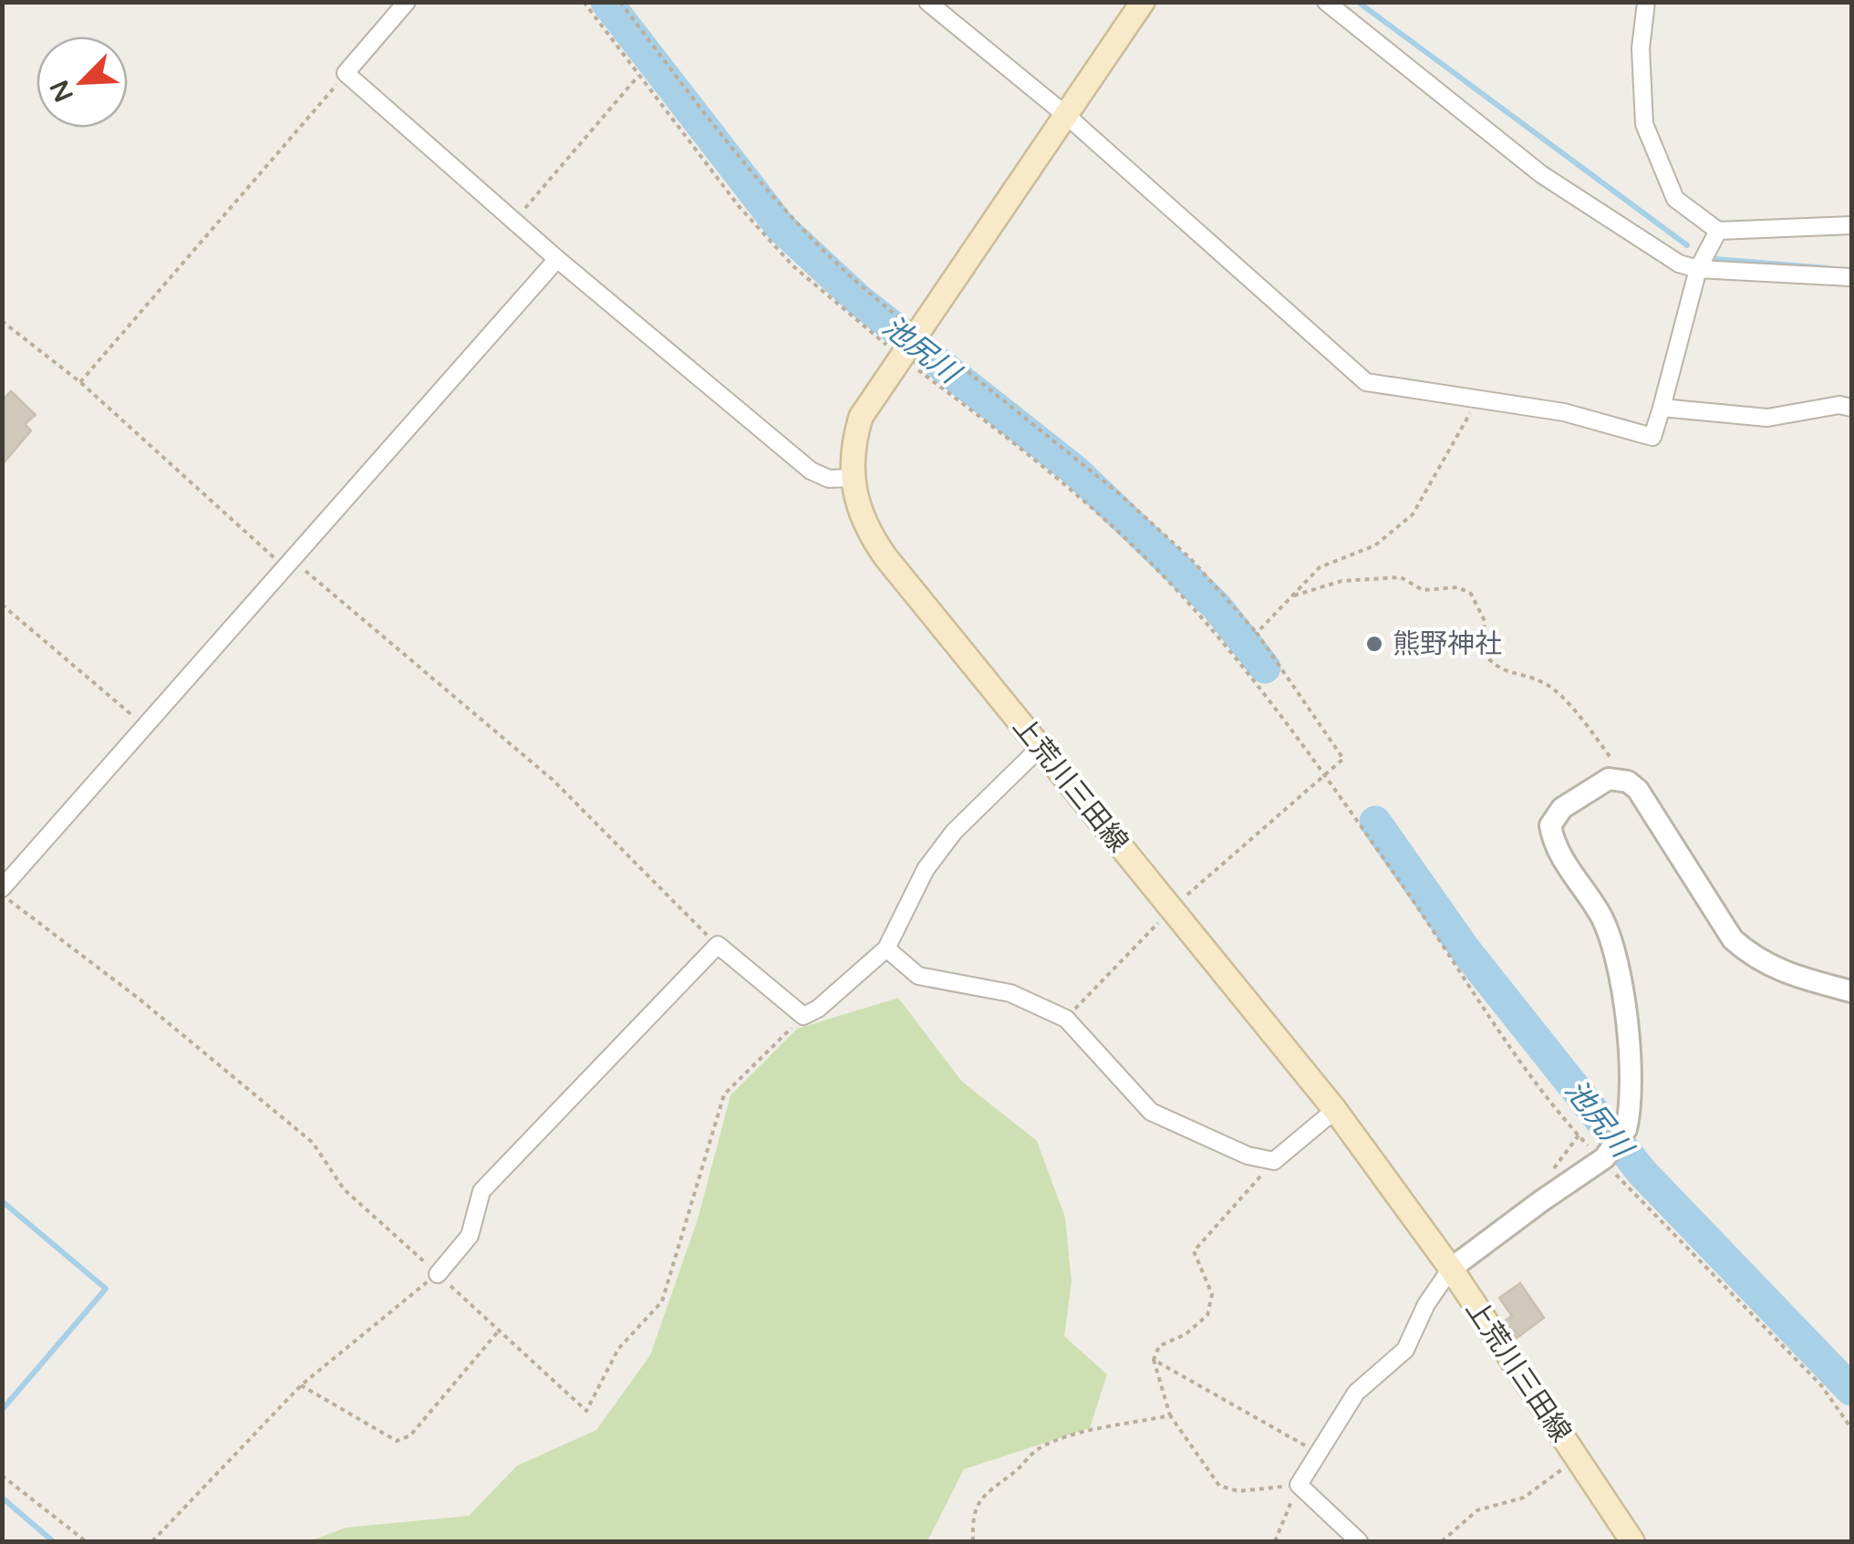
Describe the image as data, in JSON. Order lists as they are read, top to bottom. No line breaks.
{"streets":{"main road":["上荒川三田線"]},"water":["池尻川"],"places":["熊野神社"],"north":"bottom left"}
